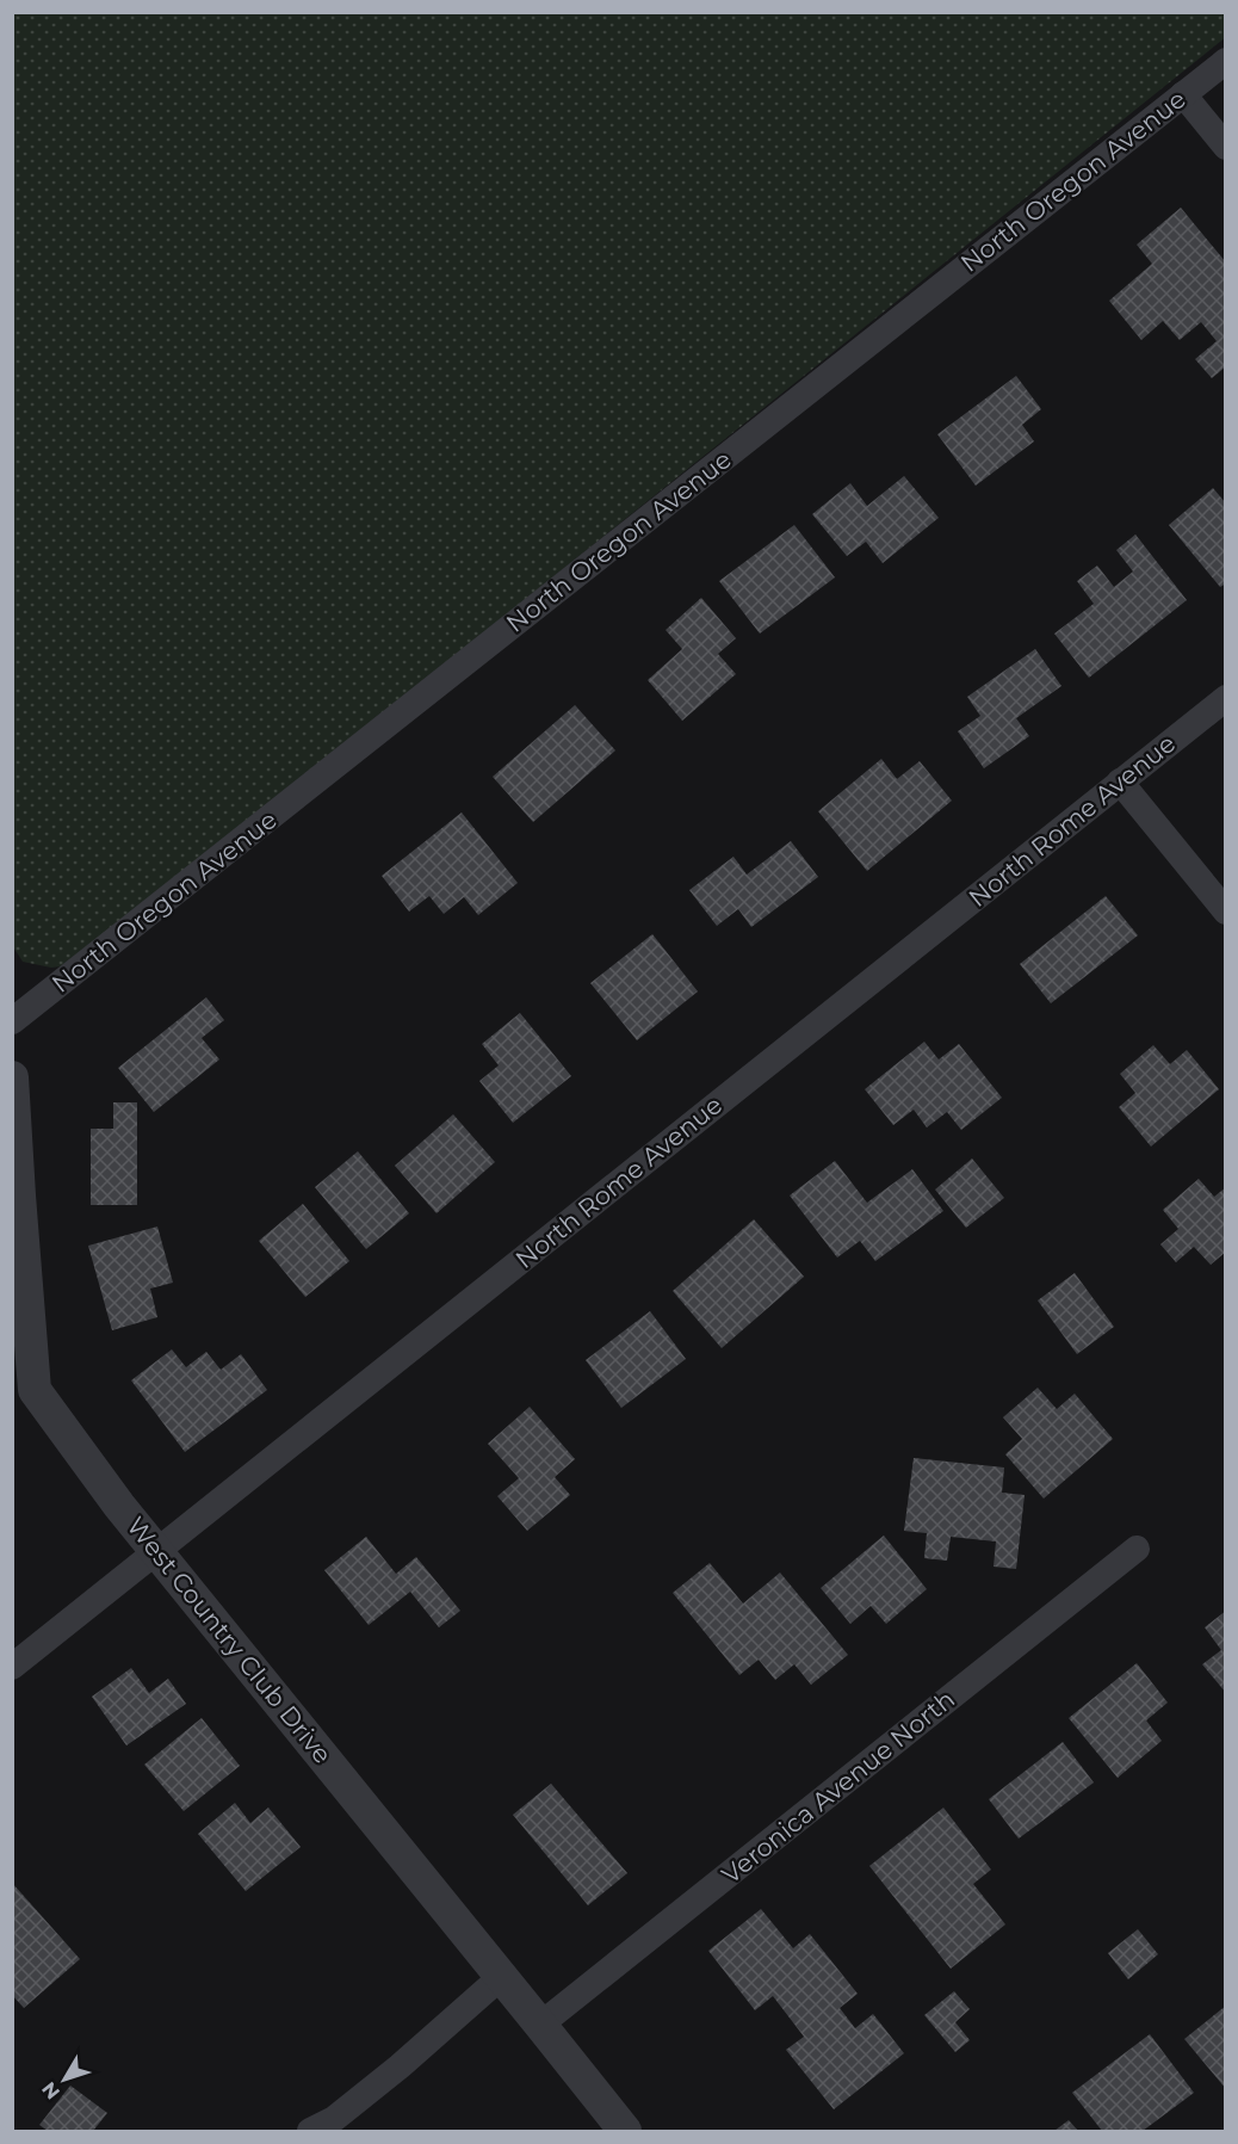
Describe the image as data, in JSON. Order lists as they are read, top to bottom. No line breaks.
{"streets":{"street":["North Oregon Avenue","North Rome Avenue","West Country Club Drive","Veronica Avenue North"]},"crossings":[["North Rome Avenue","West Country Club Drive"],["West Country Club Drive","Veronica Avenue North"]],"north":"bottom left"}
